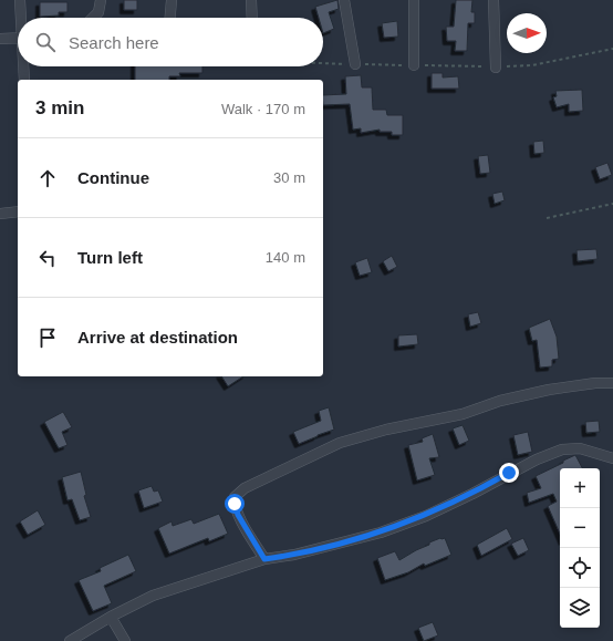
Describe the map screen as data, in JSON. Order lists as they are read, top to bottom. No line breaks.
{"north":"right","page":{"search":"Search here","heading":["3 min","Walk · 170 m"],"list":[["Continue","30 m"],["Turn left","140 m"],"Arrive at destination"],"map_buttons":["+","−"]}}
